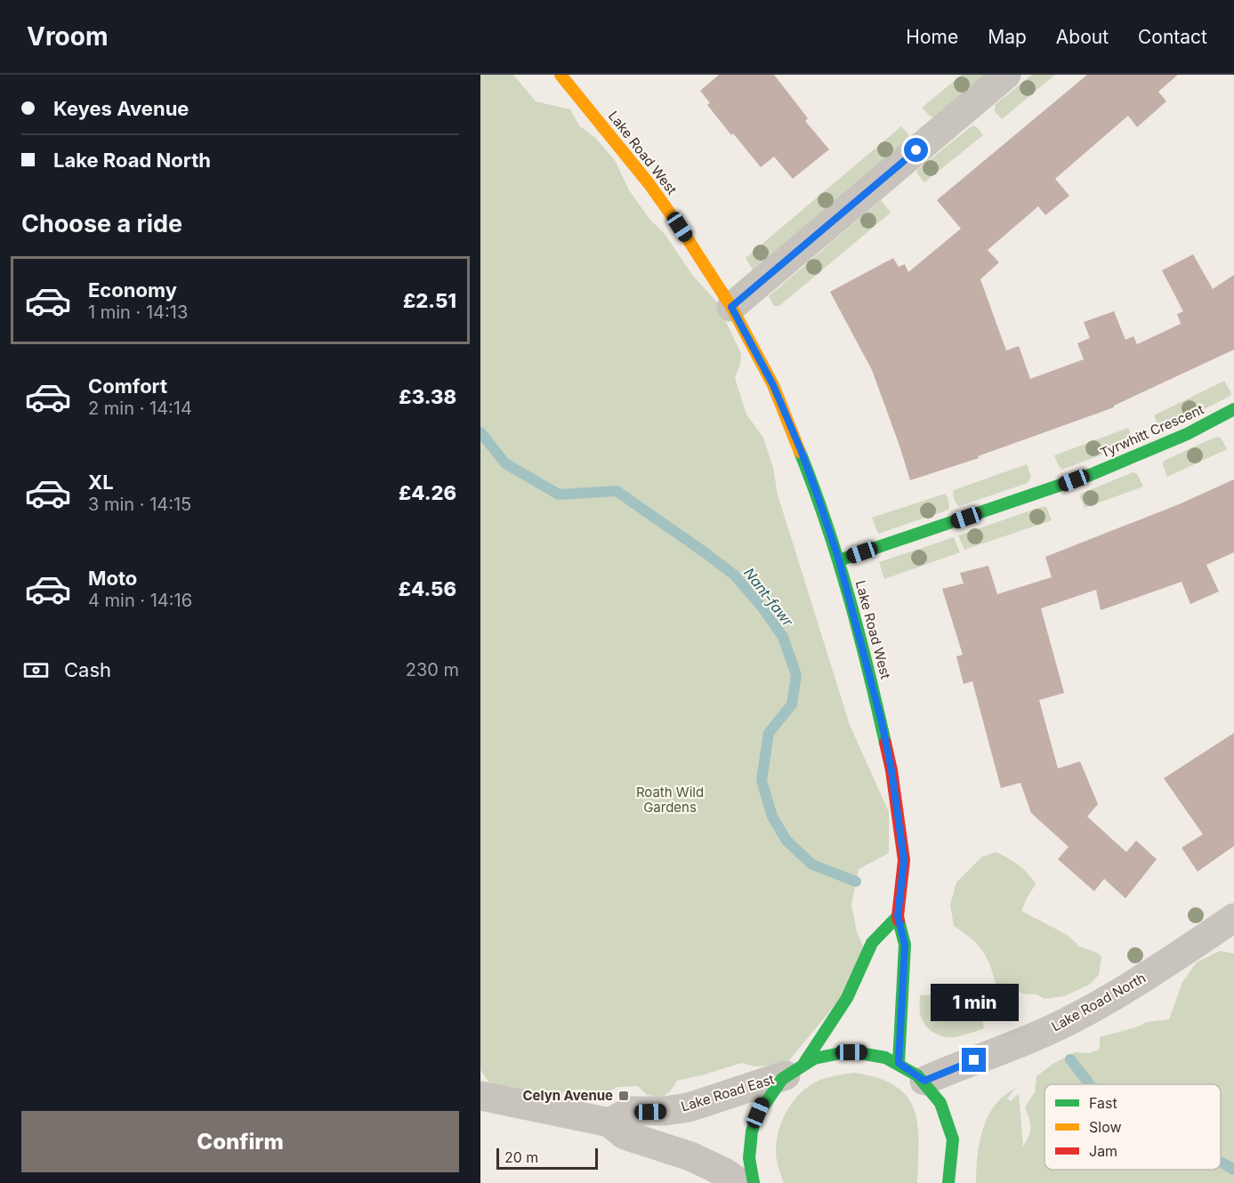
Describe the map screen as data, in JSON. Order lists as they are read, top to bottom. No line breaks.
{"streets":{"street":["Lake Road West","Tyrwhitt Crescent","Lake Road North","Lake Road East"]},"crossings":[["Lake Road West","Tyrwhitt Crescent"]],"water":["Nant-fawr"],"parks":["Roath Wild Gardens"],"places":{"transit":["Celyn Avenue"]},"legend":["Fast","Slow","Jam"],"scale_bar":"20 m","page":{"header":"Vroom","nav":["Home","Map","About","Contact"],"banner":["Keyes Avenue","Lake Road North"],"heading":"Choose a ride","list":[{"name":"Economy","note":"1 min · 14:13","value":"£2.51"},{"name":"Comfort","note":"2 min · 14:14","value":"£3.38"},{"name":"XL","note":"3 min · 14:15","value":"£4.26"},{"name":"Moto","note":"4 min · 14:16","value":"£4.56"}],"pay":["Cash","230 m"],"bubble":"1 min","buttons":"Confirm","scale":"20 m"}}
